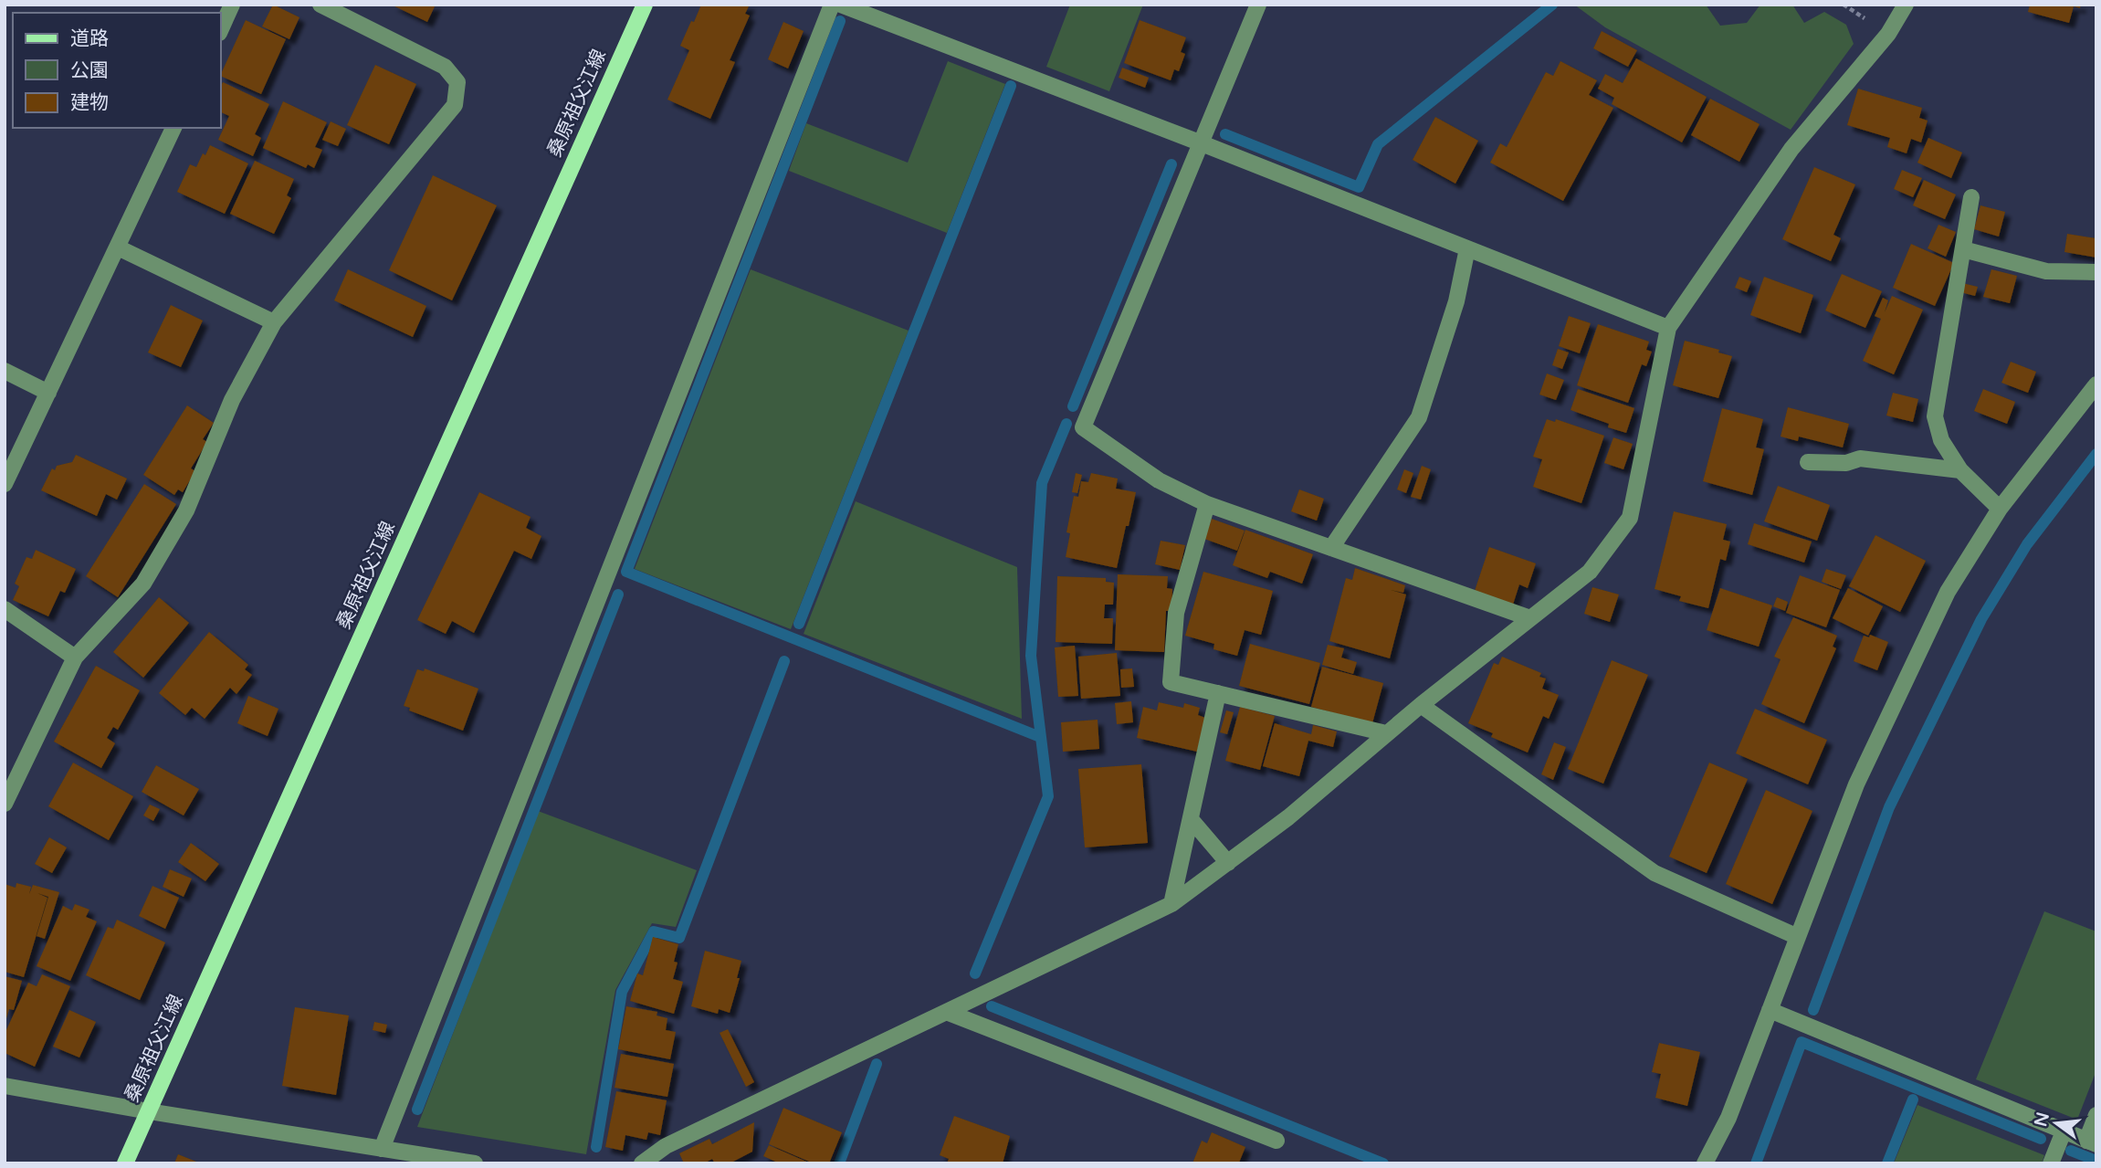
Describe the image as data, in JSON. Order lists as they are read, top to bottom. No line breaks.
{"streets":{"main road":["桑原祖父江線"]},"legend":["道路","公園","建物"],"north":"left"}
